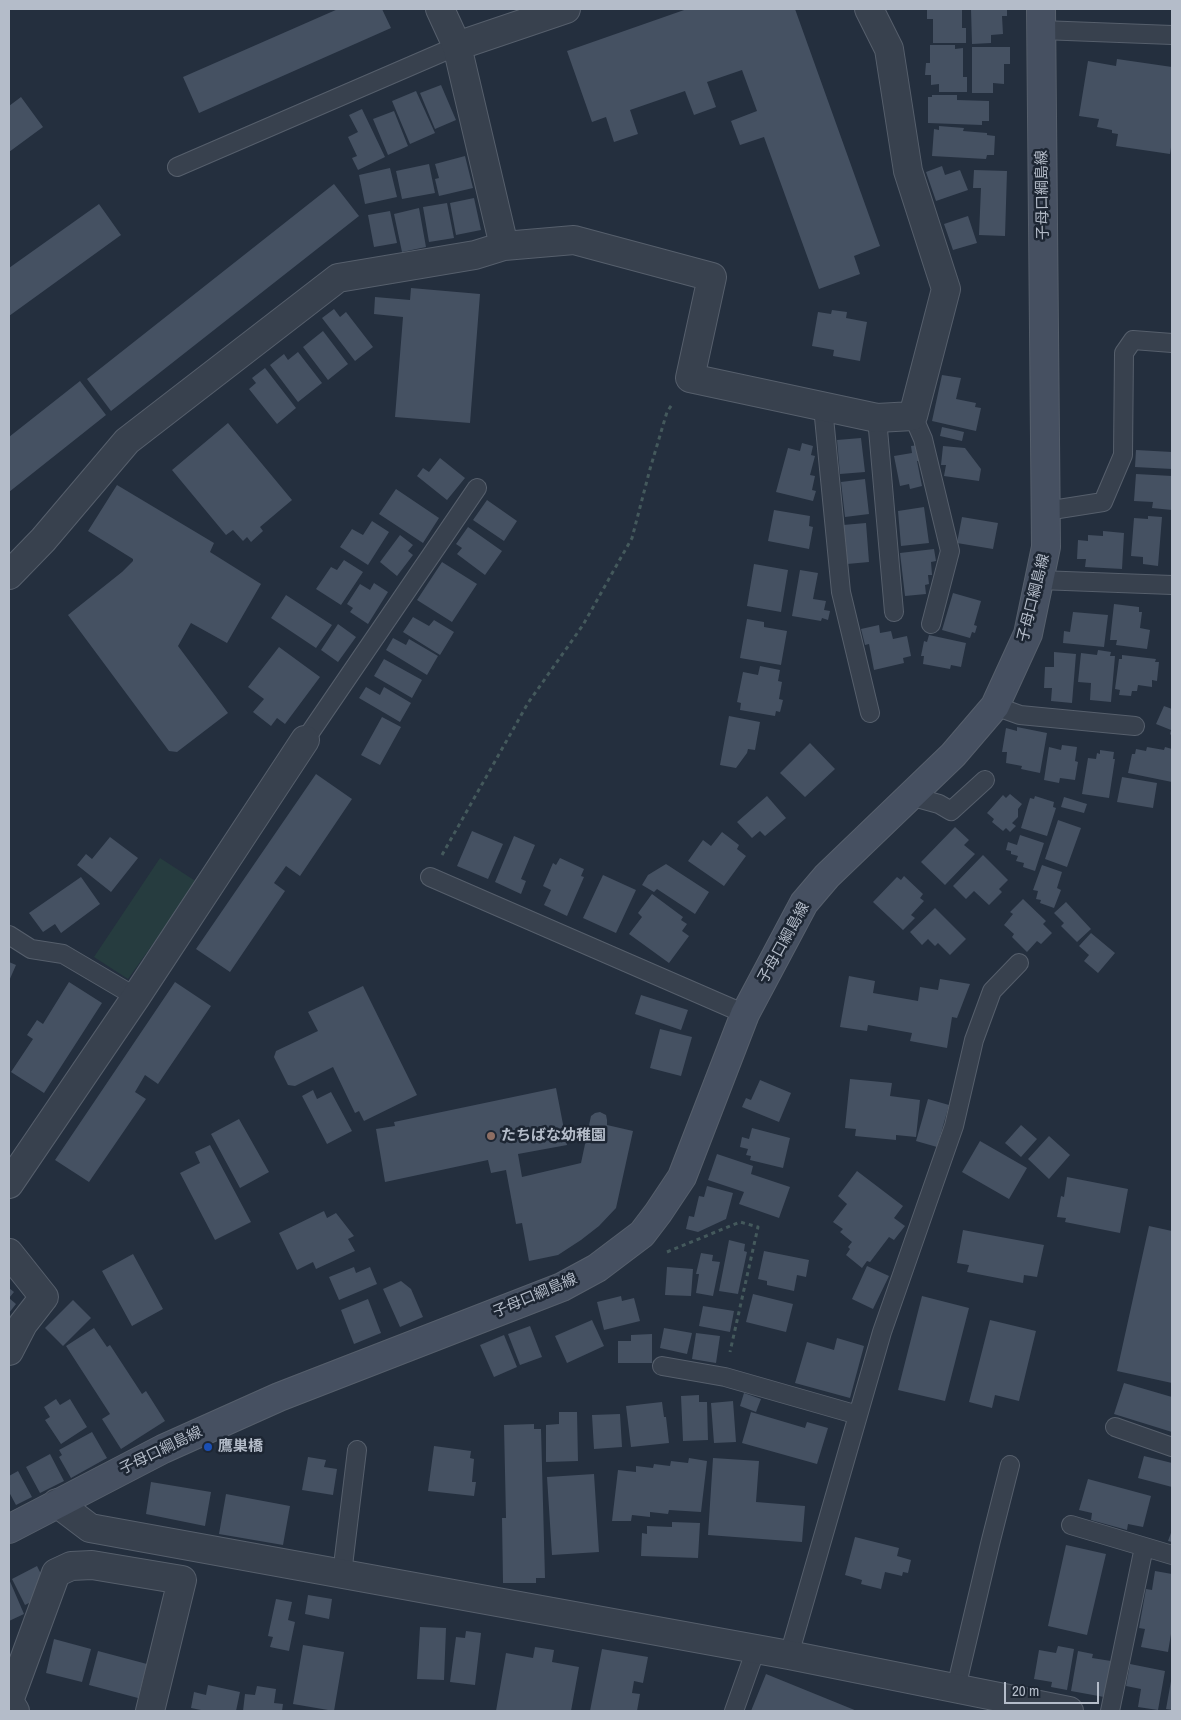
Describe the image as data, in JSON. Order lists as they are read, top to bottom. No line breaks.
{"streets":{"main road":["子母口綱島線"]},"places":["たちばな幼稚園","鷹巣橋"],"scale_bar":"20 m"}
